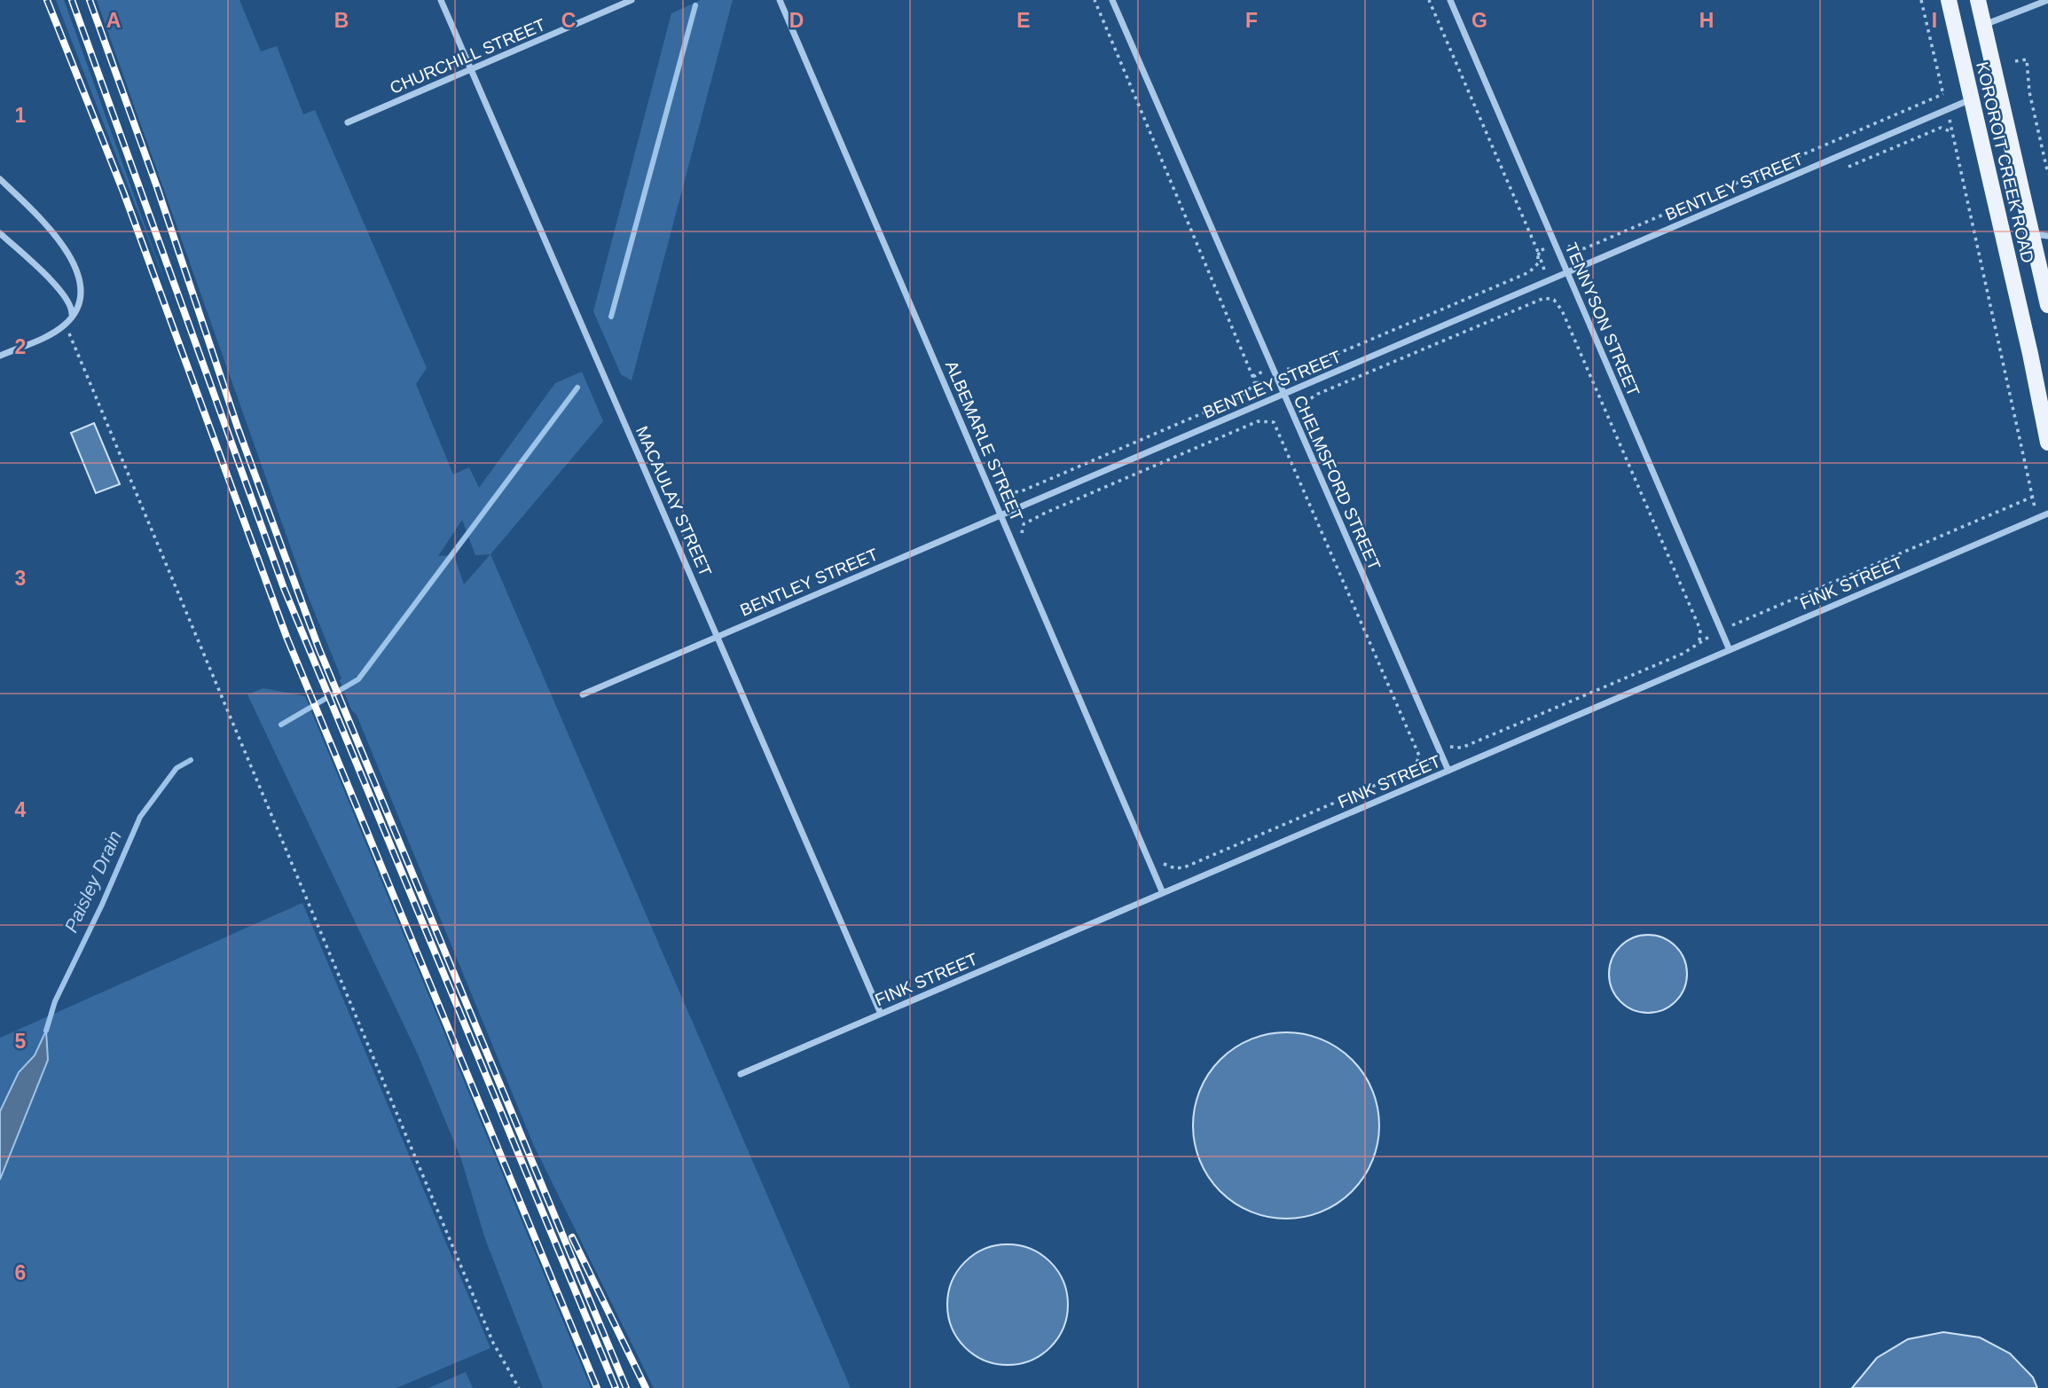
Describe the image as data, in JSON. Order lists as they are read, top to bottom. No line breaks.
{"streets":{"main road":["KOROROIT CREEK ROAD"],"street":["CHURCHILL STREET","BENTLEY STREET","TENNYSON STREET","ALBEMARLE STREET","CHELMSFORD STREET","MACAULAY STREET","FINK STREET"]},"crossings":[["CHURCHILL STREET","MACAULAY STREET"],["KOROROIT CREEK ROAD","BENTLEY STREET"],["BENTLEY STREET","TENNYSON STREET"],["BENTLEY STREET","ALBEMARLE STREET"],["BENTLEY STREET","CHELMSFORD STREET"],["BENTLEY STREET","MACAULAY STREET"],["TENNYSON STREET","FINK STREET"],["ALBEMARLE STREET","FINK STREET"],["CHELMSFORD STREET","FINK STREET"],["MACAULAY STREET","FINK STREET"]],"water":["Paisley Drain"],"grid":{"columns":["A","B","C","D","E","F","G","H","I"],"rows":["1","2","3","4","5","6"]}}
